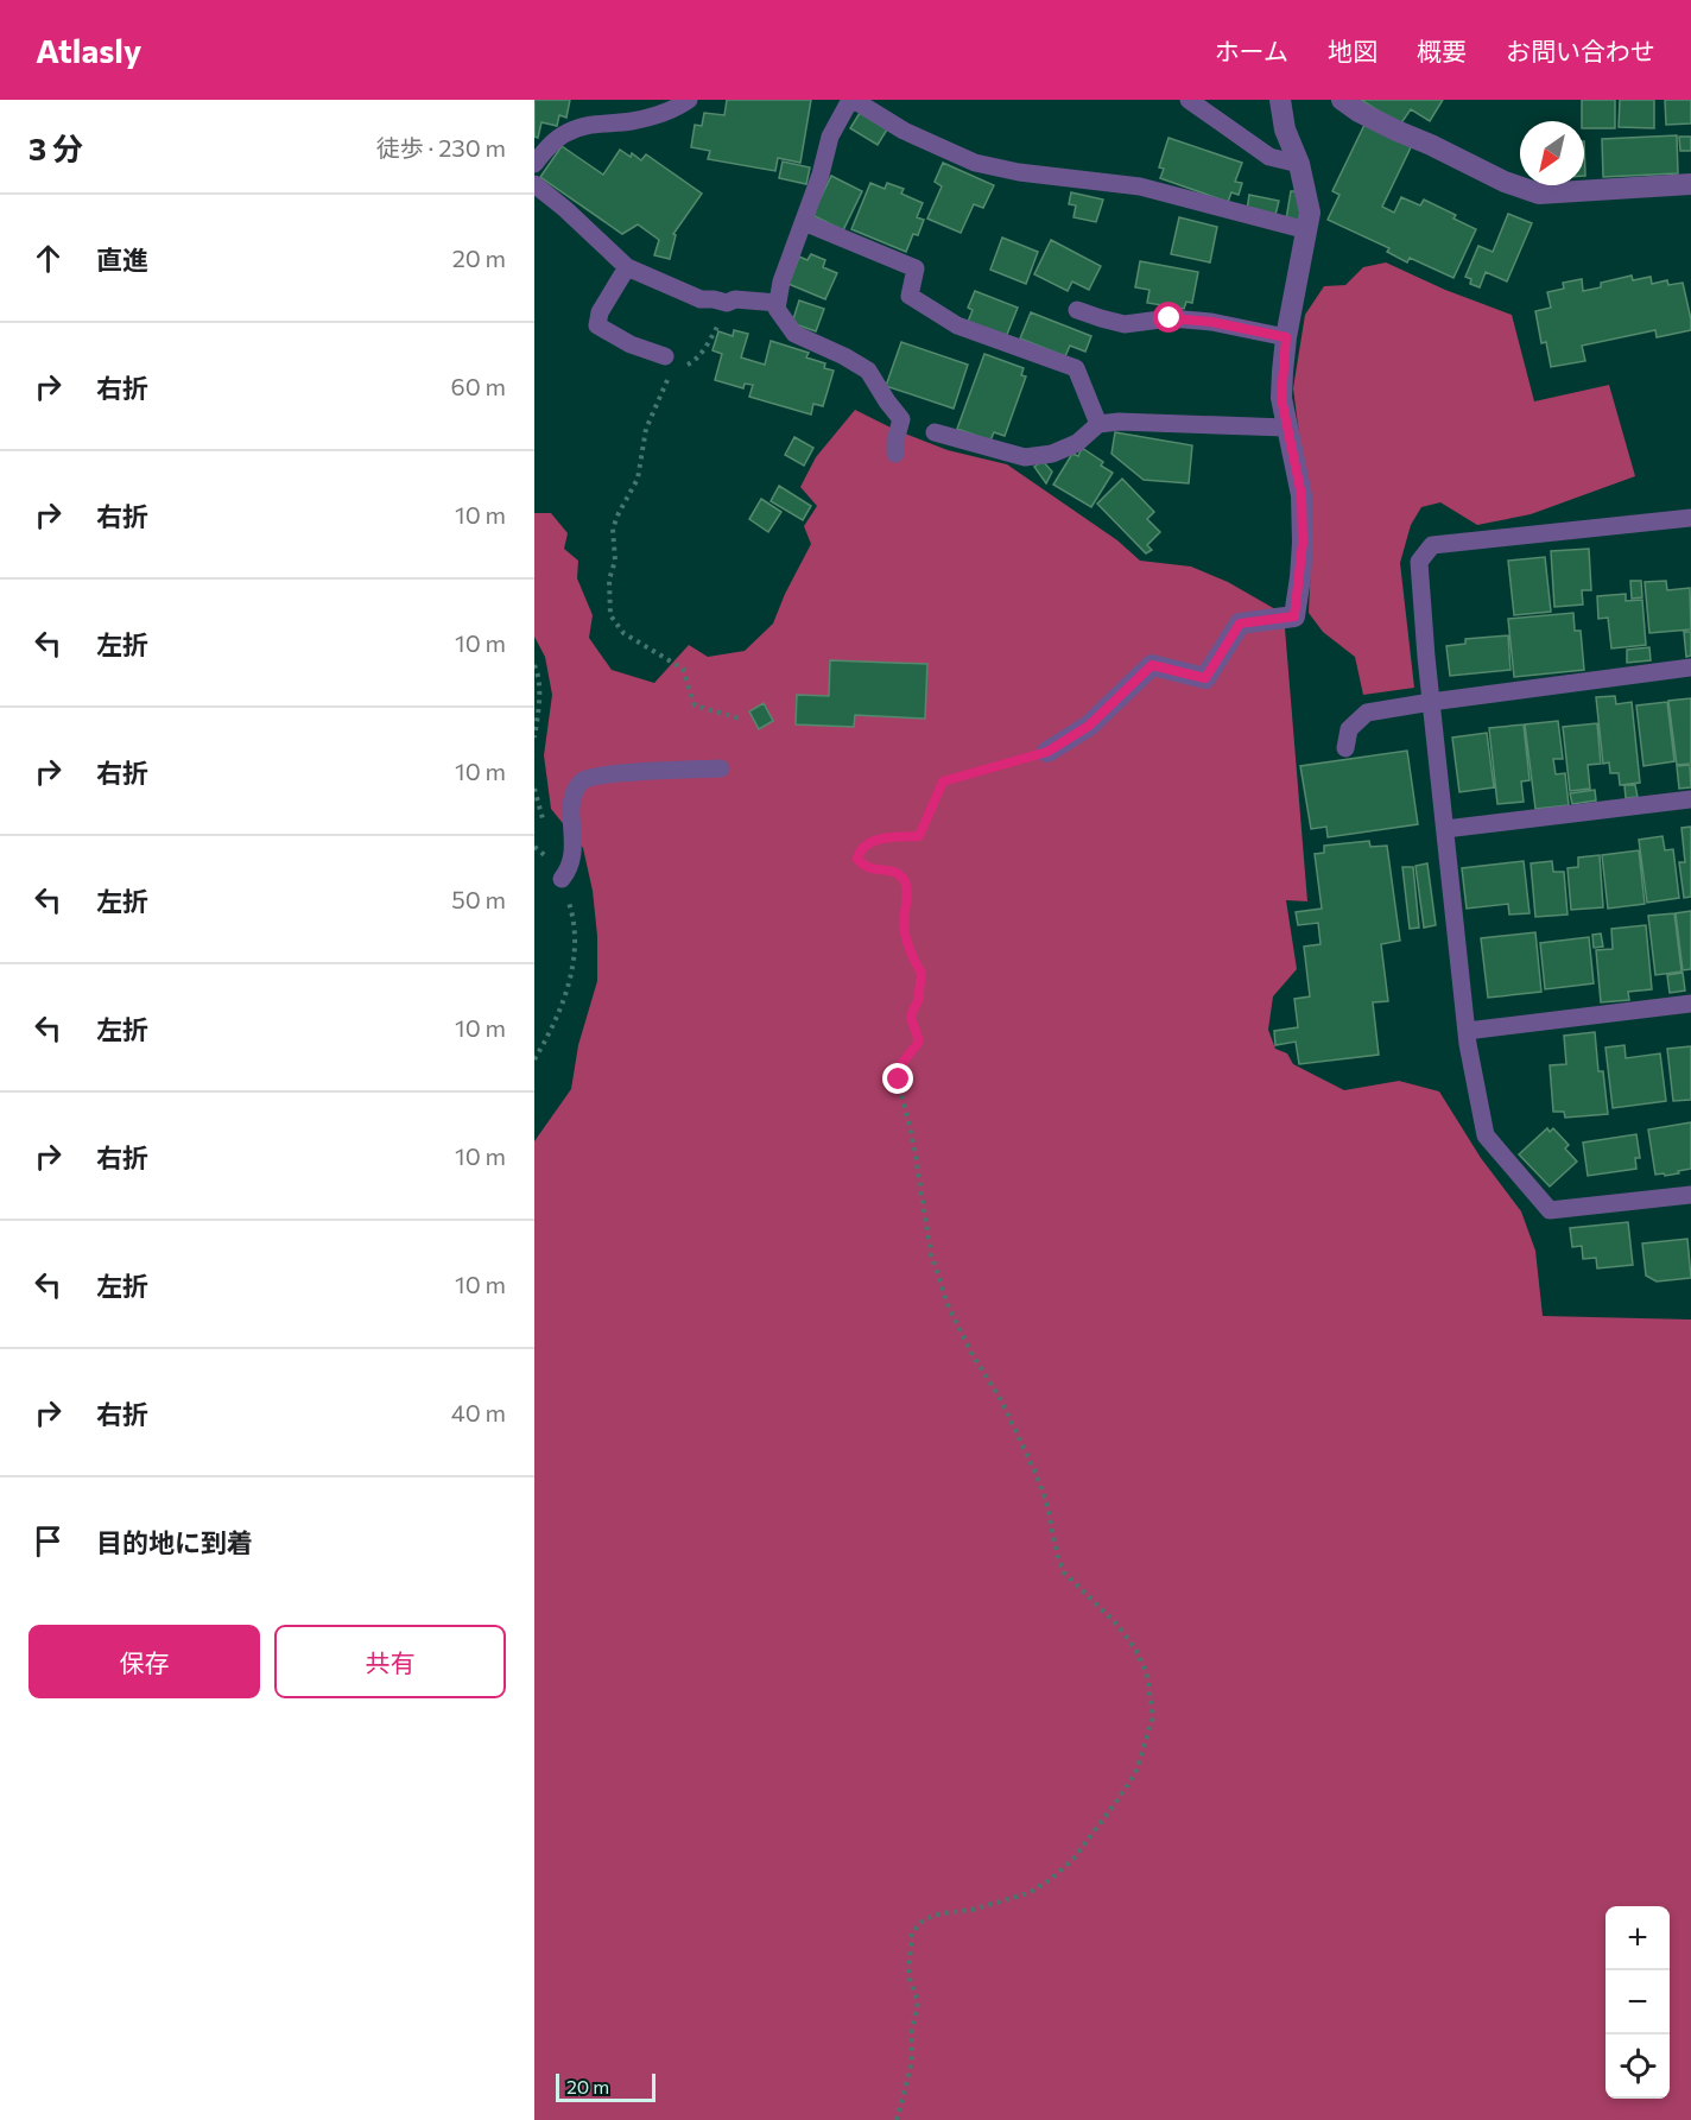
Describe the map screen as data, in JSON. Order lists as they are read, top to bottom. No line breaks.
{"scale_bar":"20 m","north":"bottom left","page":{"header":"Atlasly","nav":["ホーム","地図","概要","お問い合わせ"],"heading":["3 分","徒歩 · 230 m"],"list":[["直進","20 m"],["右折","60 m"],["右折","10 m"],["左折","10 m"],["右折","10 m"],["左折","50 m"],["左折","10 m"],["右折","10 m"],["左折","10 m"],["右折","40 m"],"目的地に到着"],"buttons":["保存","共有"],"map_buttons":["+","−"],"scale":"20 m"}}
